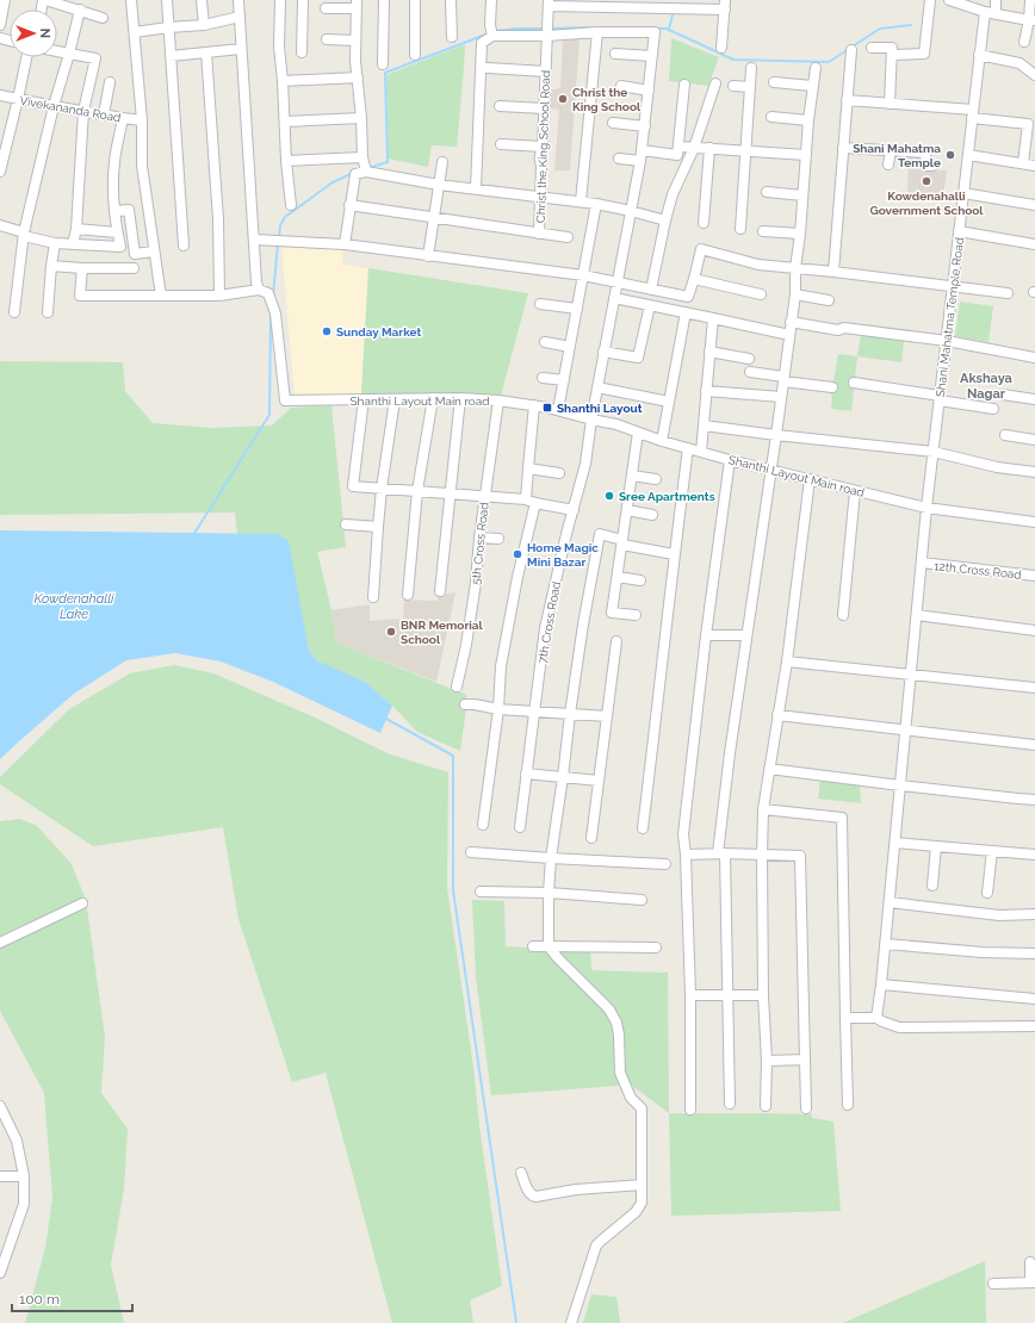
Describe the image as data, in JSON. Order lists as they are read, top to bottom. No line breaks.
{"streets":{"street":["Vivekananda Road","Christ the King School Road","Shani Mahatma Temple Road","Shanthi Layout Main road","5th Cross Road","12th Cross Road","7th Cross Road"]},"crossings":[["Shani Mahatma Temple Road","Shanthi Layout Main road"],["Shani Mahatma Temple Road","12th Cross Road"],["Shanthi Layout Main road","5th Cross Road"],["Shanthi Layout Main road","7th Cross Road"]],"districts":["Akshaya Nagar"],"water":["Kowdenahalli Lake"],"places":{"other":["Christ the King School","Shani Mahatma Temple","Kowdenahalli Government School","Sunday Market","Sree Apartments","Home Magic Mini Bazar","BNR Memorial School"],"transit":["Shanthi Layout"]},"scale_bar":"100 m","north":"right"}
